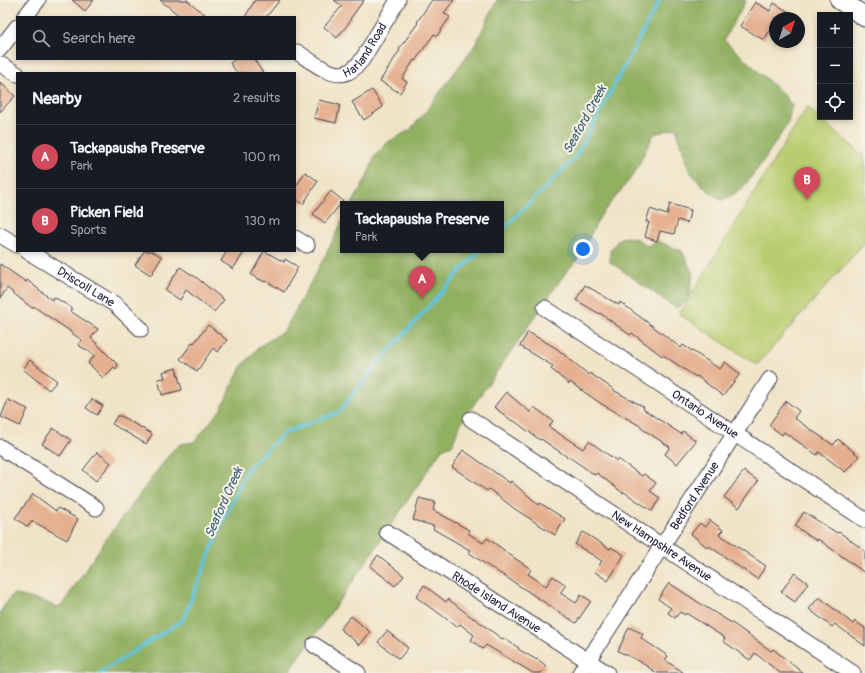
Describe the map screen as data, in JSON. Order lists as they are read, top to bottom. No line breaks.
{"streets":{"street":["Harland Road","Driscoll Lane","Ontario Avenue","Bedford Avenue","New Hampshire Avenue","Rhode Island Avenue"]},"crossings":[["Ontario Avenue","Bedford Avenue"],["Bedford Avenue","New Hampshire Avenue"],["Bedford Avenue","Rhode Island Avenue"]],"water":["Seaford Creek"],"north":"top right","page":{"map_buttons":["+","−"],"search":"Search here","heading":["Nearby","2 results"],"list":[{"mark":"A","name":"Tackapausha Preserve","note":"Park","value":"100 m"},{"mark":"B","name":"Picken Field","note":"Sports","value":"130 m"}],"pins":["B","A"],"popup":["Tackapausha Preserve","Park"]}}
